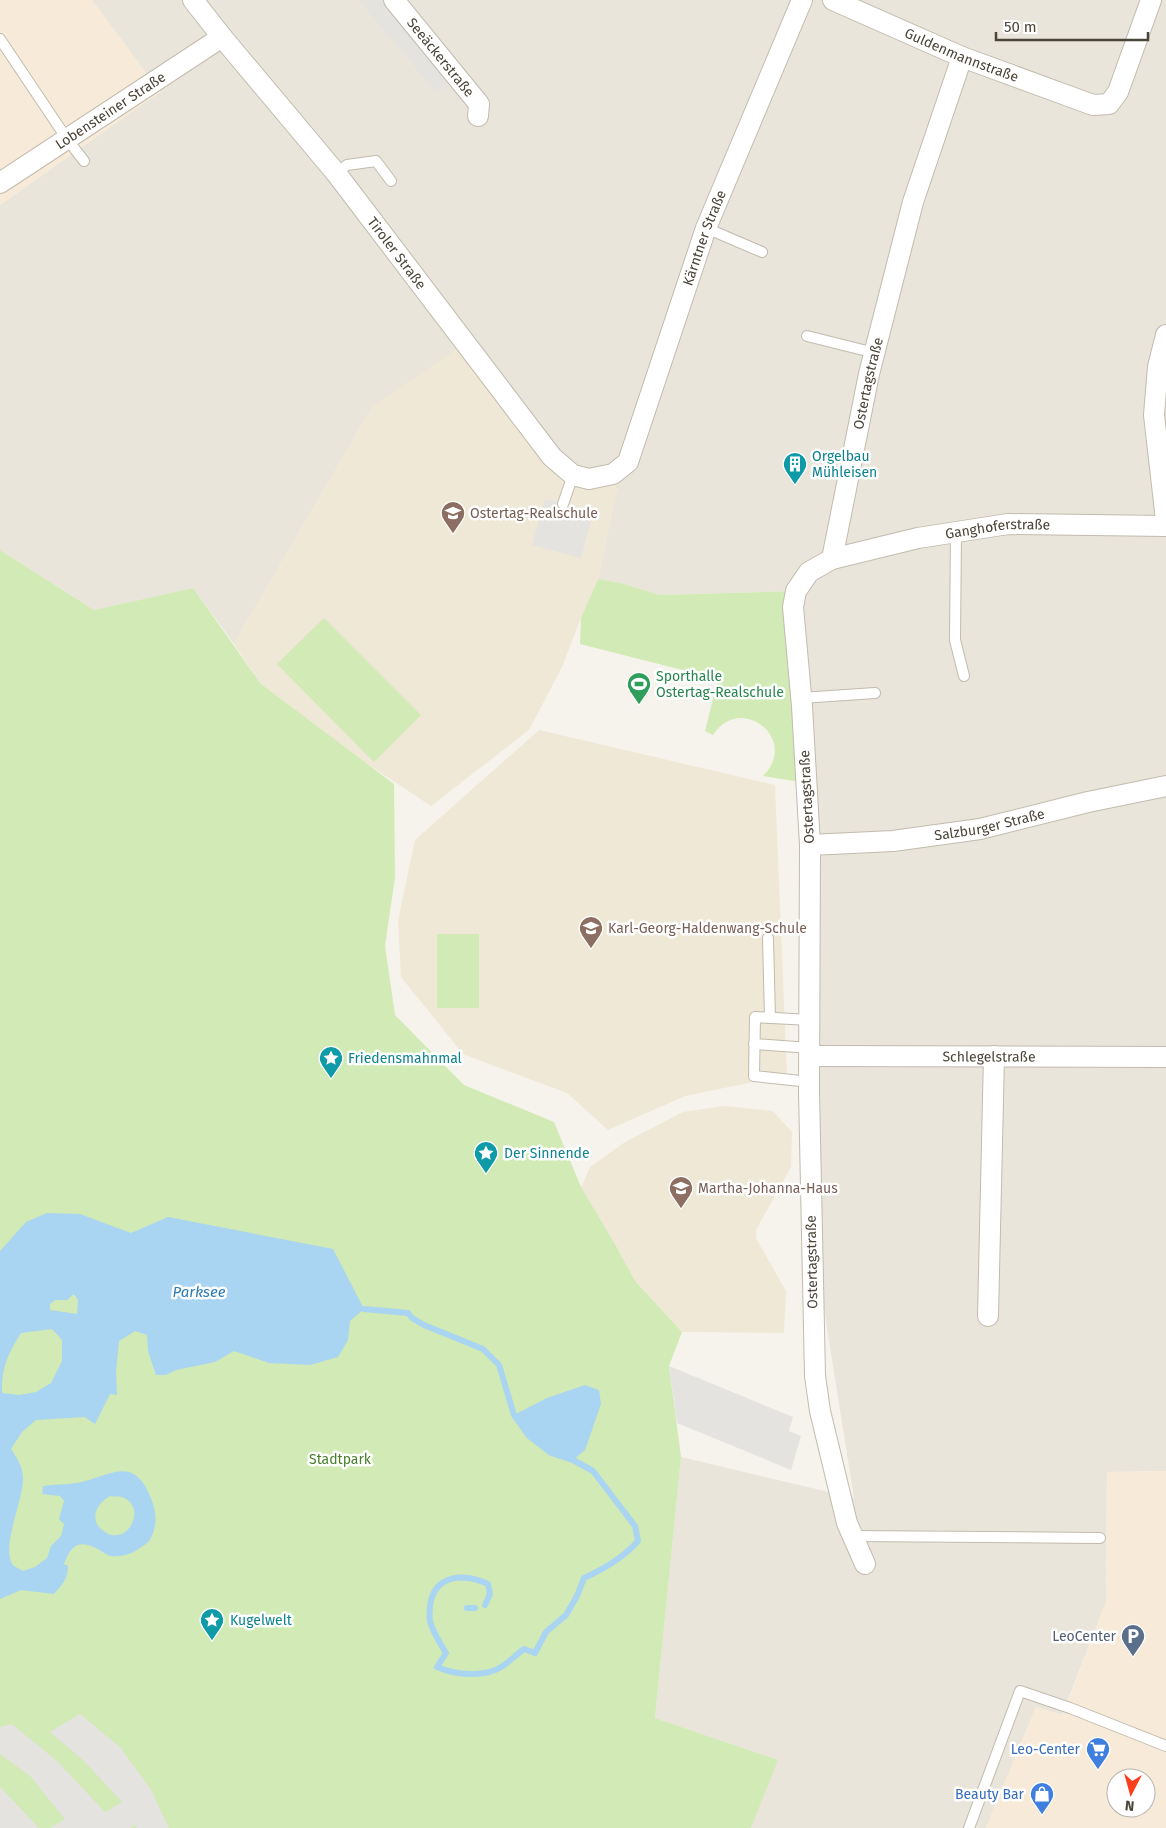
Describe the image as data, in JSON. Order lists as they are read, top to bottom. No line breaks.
{"streets":{"street":["Guldenmannstraße","Seeäckerstraße","Lobensteiner Straße","Kärntner Straße","Tiroler Straße","Ostertagstraße","Ganghoferstraße","Salzburger Straße","Schlegelstraße"]},"crossings":[["Guldenmannstraße","Ostertagstraße"],["Lobensteiner Straße","Tiroler Straße"],["Kärntner Straße","Tiroler Straße"],["Ostertagstraße","Ganghoferstraße"],["Ostertagstraße","Salzburger Straße"],["Ostertagstraße","Schlegelstraße"]],"water":["Parksee"],"parks":["Stadtpark"],"places":{"building":["Orgelbau Mühleisen"],"school or university":["Ostertag-Realschule","Karl-Georg-Haldenwang-Schule","Martha-Johanna-Haus"],"sports":["Sporthalle Ostertag-Realschule"],"place":["Friedensmahnmal","Der Sinnende","Kugelwelt"],"parking":["LeoCenter"],"supermarket":["Leo-Center"],"shop":["Beauty Bar"]},"scale_bar":"50 m","north":"bottom"}
